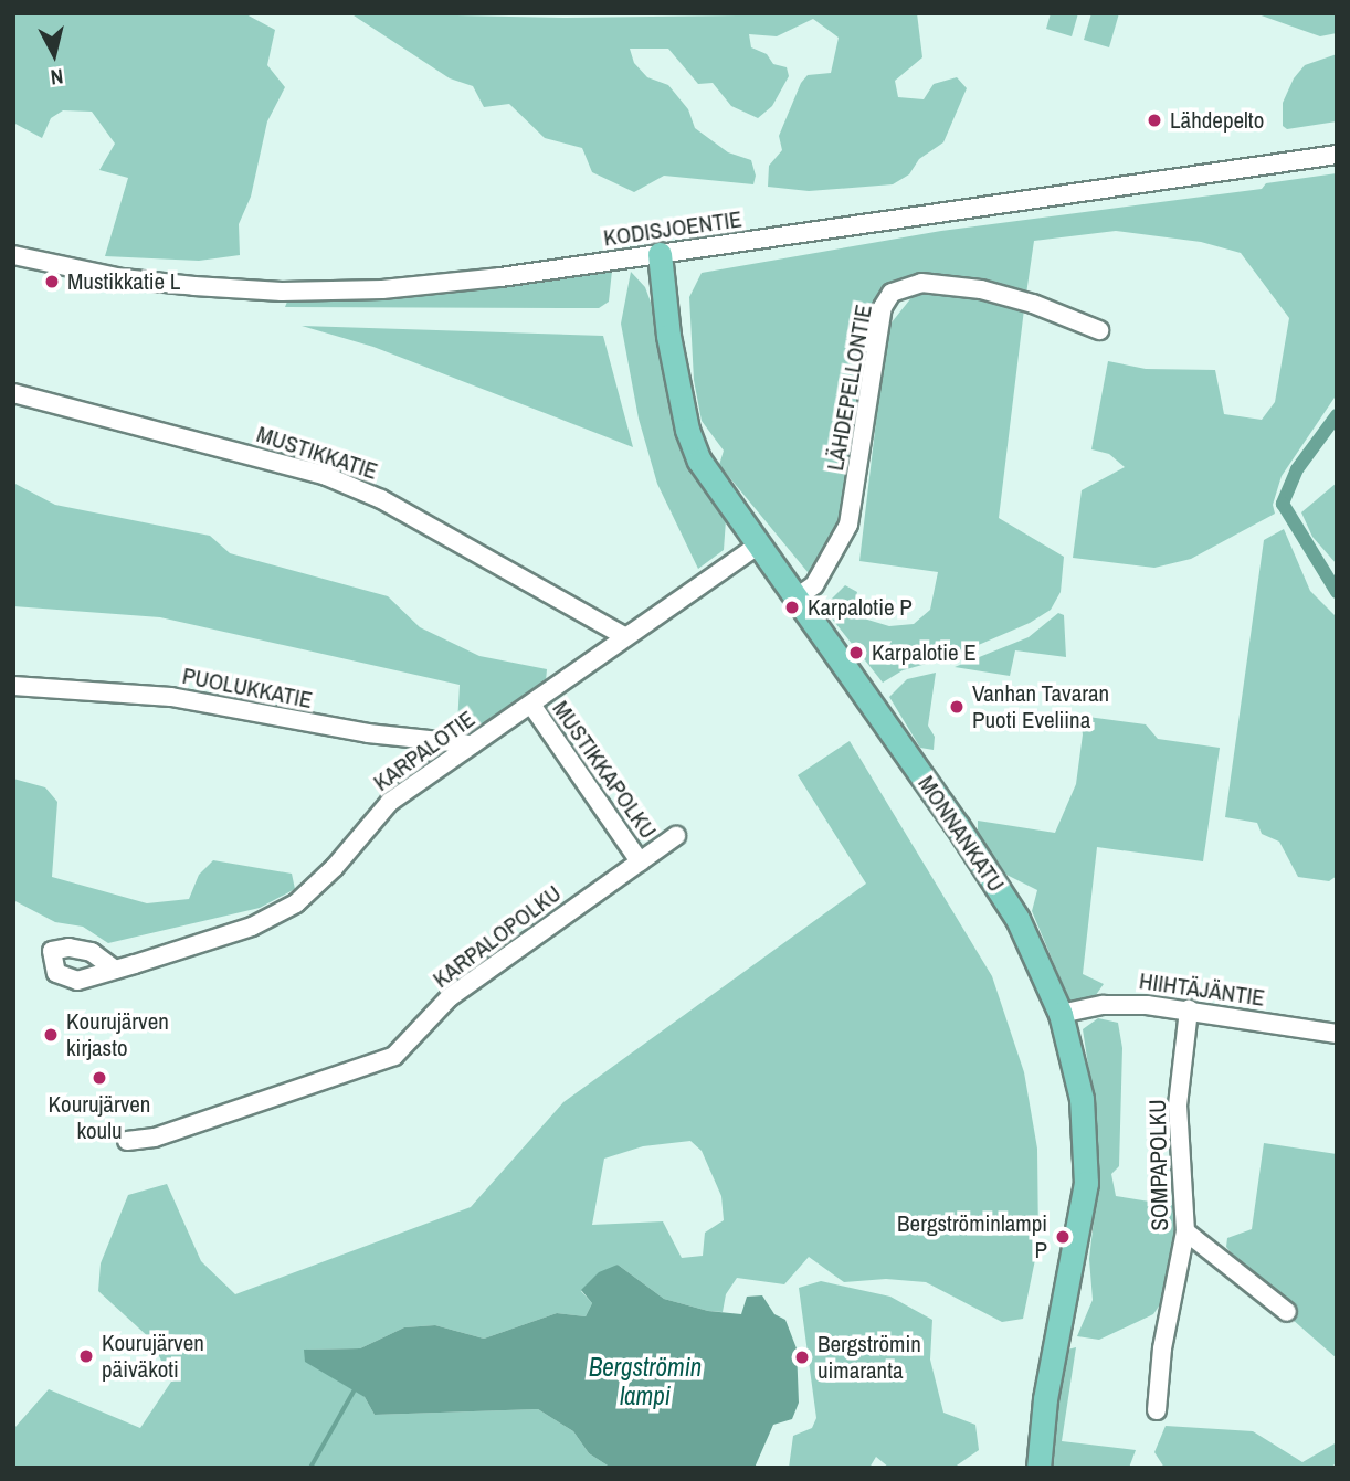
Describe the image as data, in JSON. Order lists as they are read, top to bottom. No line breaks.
{"streets":{"main road":["MONNANKATU"],"street":["KODISJOENTIE","LÄHDEPELLONTIE","MUSTIKKATIE","PUOLUKKATIE","KARPALOTIE","MUSTIKKAPOLKU","KARPALOPOLKU","HIIHTÄJÄNTIE","SOMPAPOLKU"]},"crossings":[["KODISJOENTIE","MONNANKATU"],["LÄHDEPELLONTIE","MONNANKATU"],["MUSTIKKATIE","KARPALOTIE"],["PUOLUKKATIE","KARPALOTIE"],["KARPALOTIE","MUSTIKKAPOLKU"],["KARPALOTIE","MONNANKATU"],["MUSTIKKAPOLKU","KARPALOPOLKU"],["MONNANKATU","HIIHTÄJÄNTIE"],["HIIHTÄJÄNTIE","SOMPAPOLKU"]],"water":["Bergströmin lampi"],"places":["Lähdepelto","Mustikkatie L","Karpalotie P","Karpalotie E","Vanhan Tavaran Puoti Eveliina","Kourujärven kirjasto","Kourujärven koulu","Bergströminlampi P","Kourujärven päiväkoti","Bergströmin uimaranta"],"north":"bottom"}
